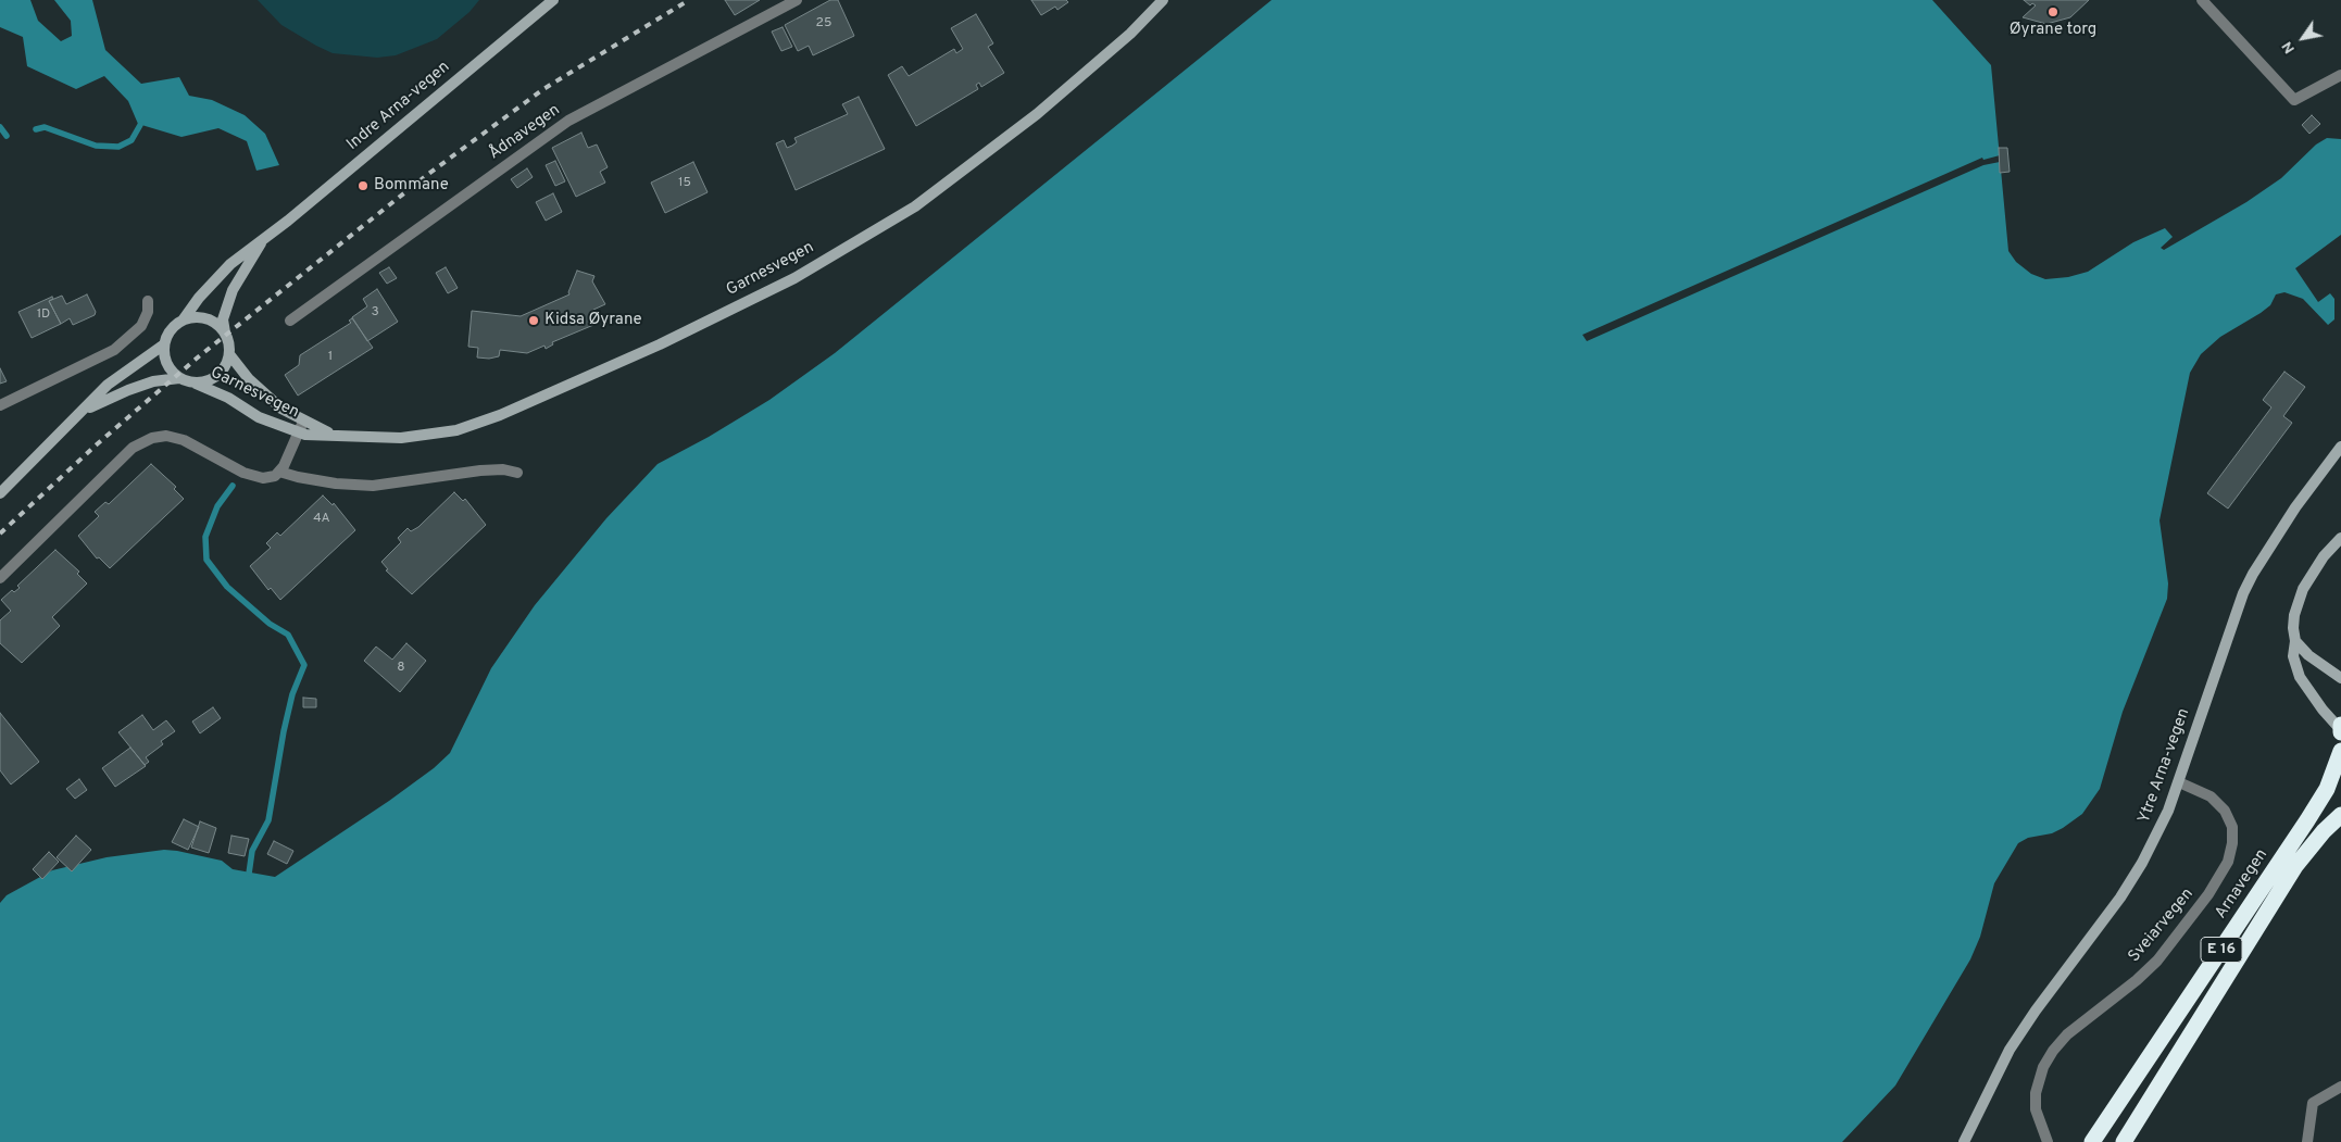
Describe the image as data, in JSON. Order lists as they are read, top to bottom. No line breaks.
{"streets":{"highway":["Arnavegen","E 16"],"main road":["Indre Arna-vegen","Garnesvegen","Ytre Arna-vegen"],"street":["Ådnavegen","Sveiarvegen"]},"crossings":[["Indre Arna-vegen","Garnesvegen"],["Ytre Arna-vegen","Sveiarvegen"]],"places":["Øyrane torg","Bommane","Kidsa Øyrane"],"house_numbers":["25","15","3","1D","1","4A","8"],"north":"bottom left"}
